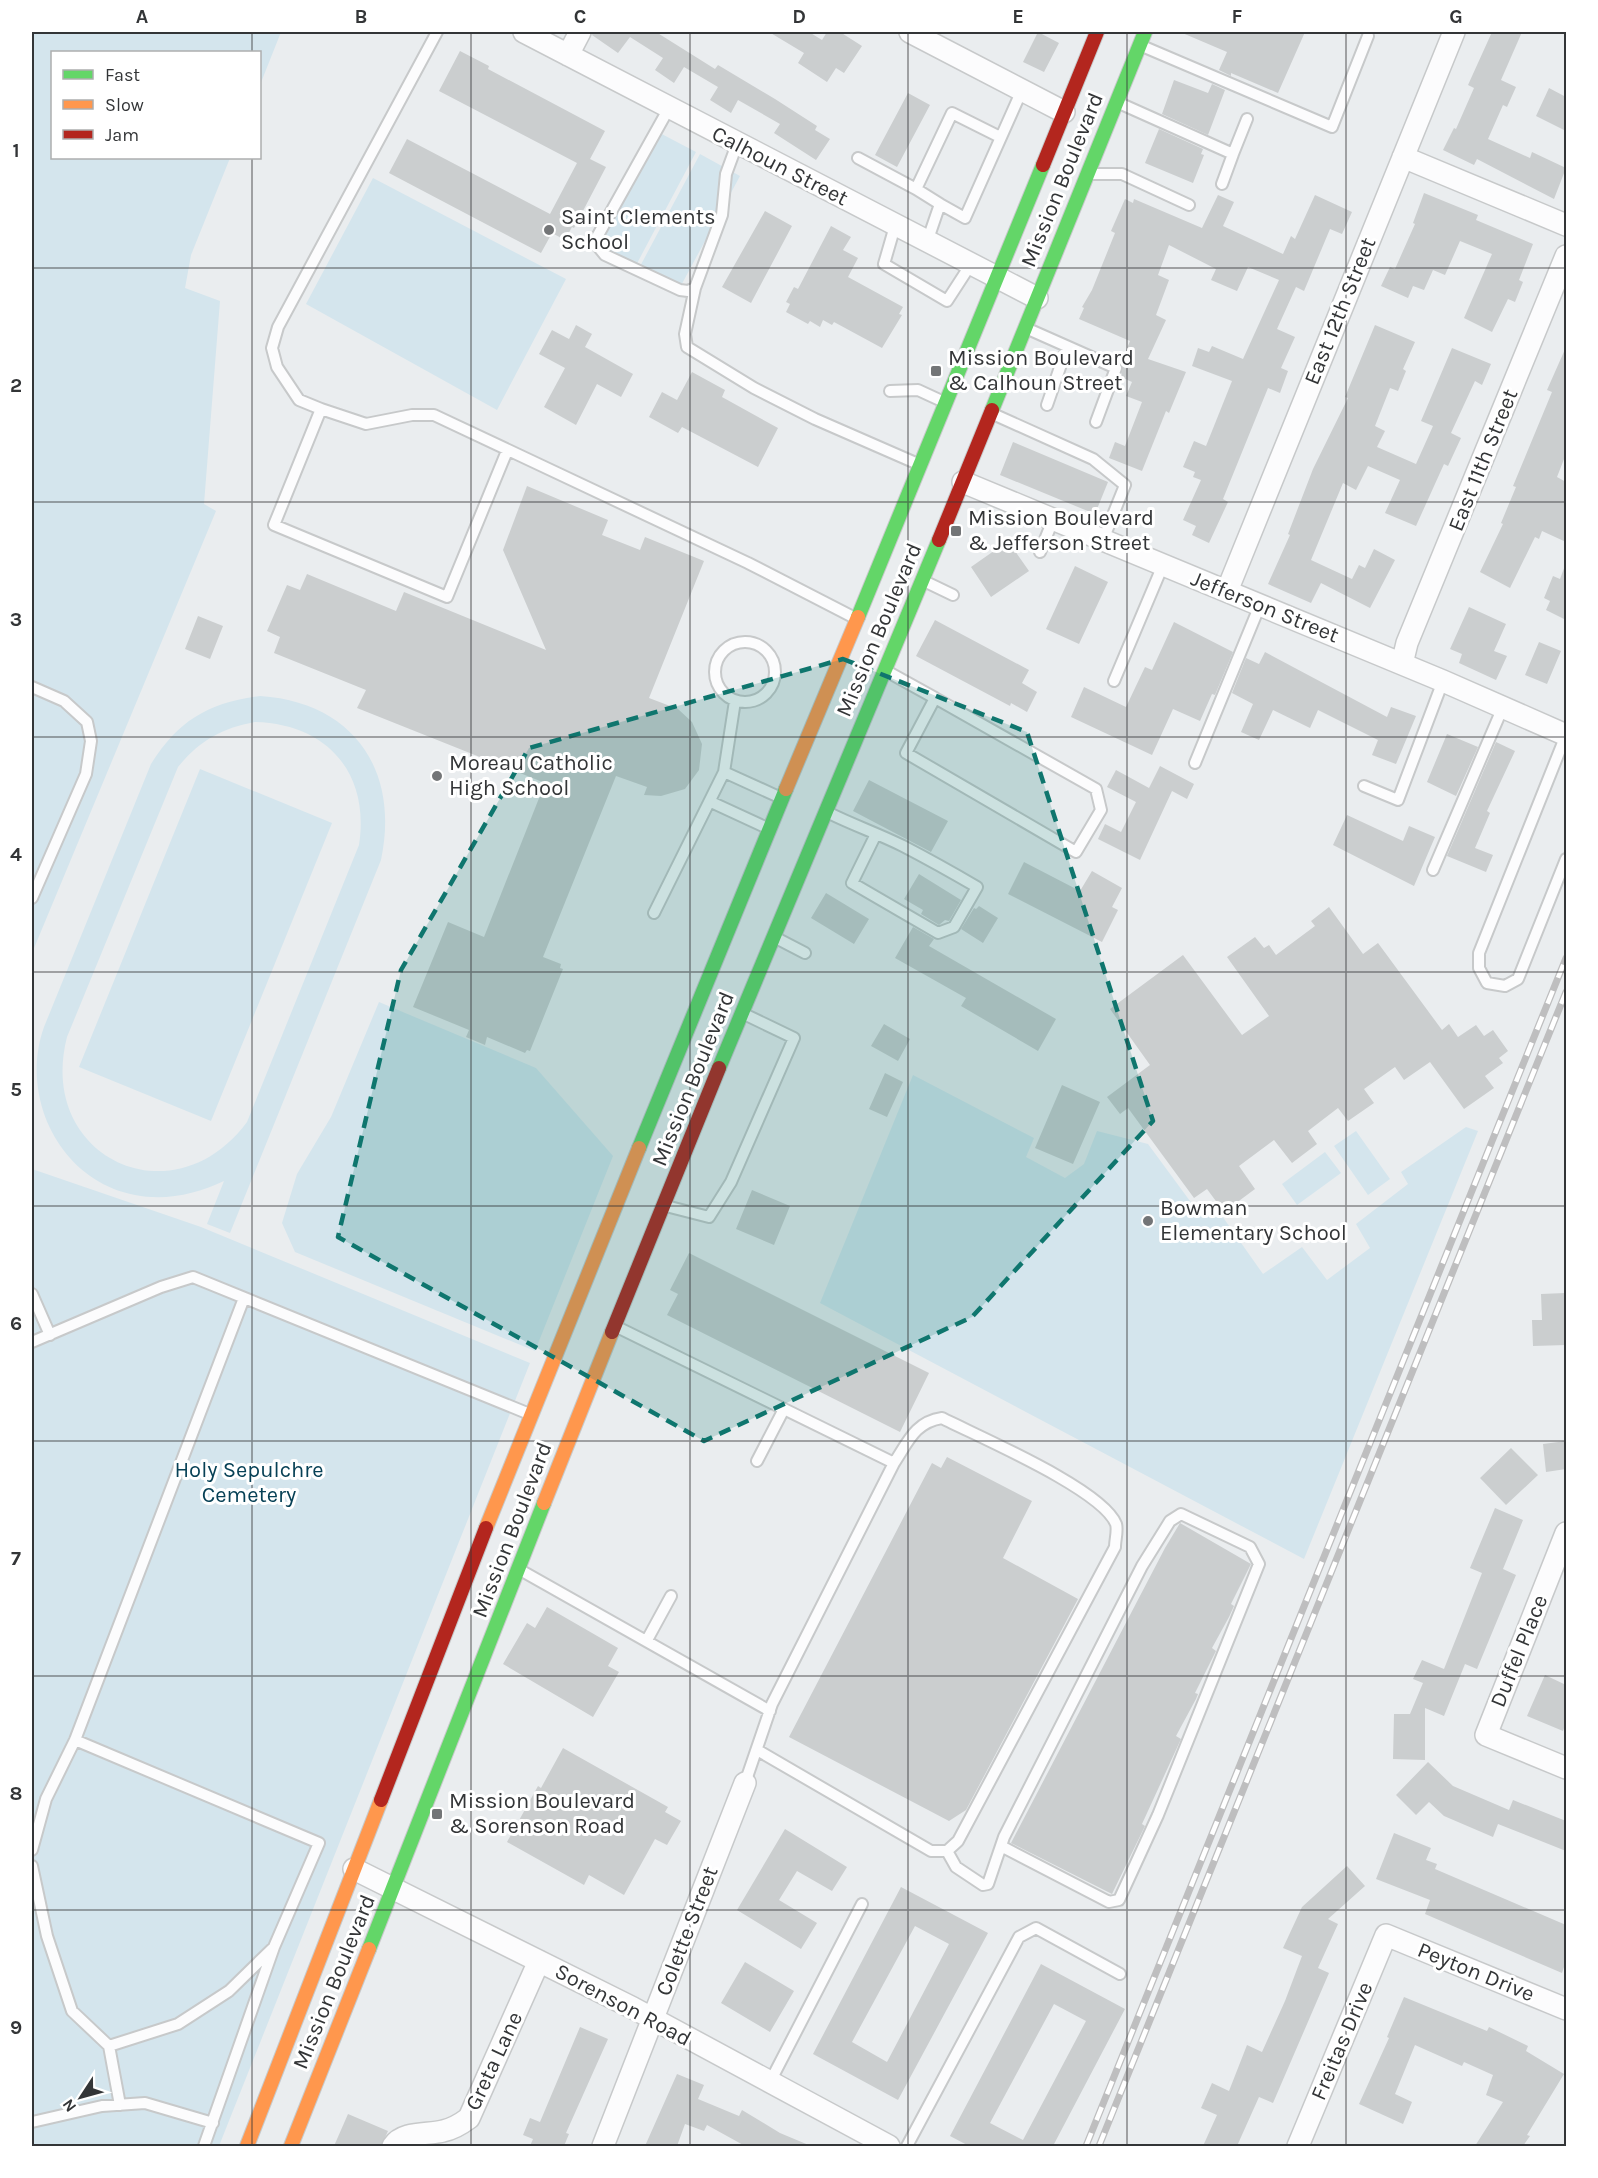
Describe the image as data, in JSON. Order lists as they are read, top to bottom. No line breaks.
{"streets":{"main road":["Mission Boulevard"],"street":["Calhoun Street","East 12th Street","East 11th Street","Jefferson Street","Duffel Place","Colette Street","Peyton Drive","Sorenson Road","Freitas Drive","Greta Lane"]},"crossings":[["Calhoun Street","Mission Boulevard"],["Mission Boulevard","Jefferson Street"],["Mission Boulevard","Sorenson Road"],["East 12th Street","Jefferson Street"],["East 11th Street","Jefferson Street"],["Colette Street","Sorenson Road"],["Peyton Drive","Freitas Drive"],["Sorenson Road","Greta Lane"]],"parks":["Holy Sepulchre Cemetery"],"places":{"other":["Saint Clements School","Moreau Catholic High School","Bowman Elementary School"],"transit":["Mission Boulevard & Calhoun Street","Mission Boulevard & Jefferson Street","Mission Boulevard & Sorenson Road"]},"legend":["Fast","Slow","Jam"],"north":"bottom left","grid":{"columns":["A","B","C","D","E","F","G"],"rows":["1","2","3","4","5","6","7","8","9"]}}
